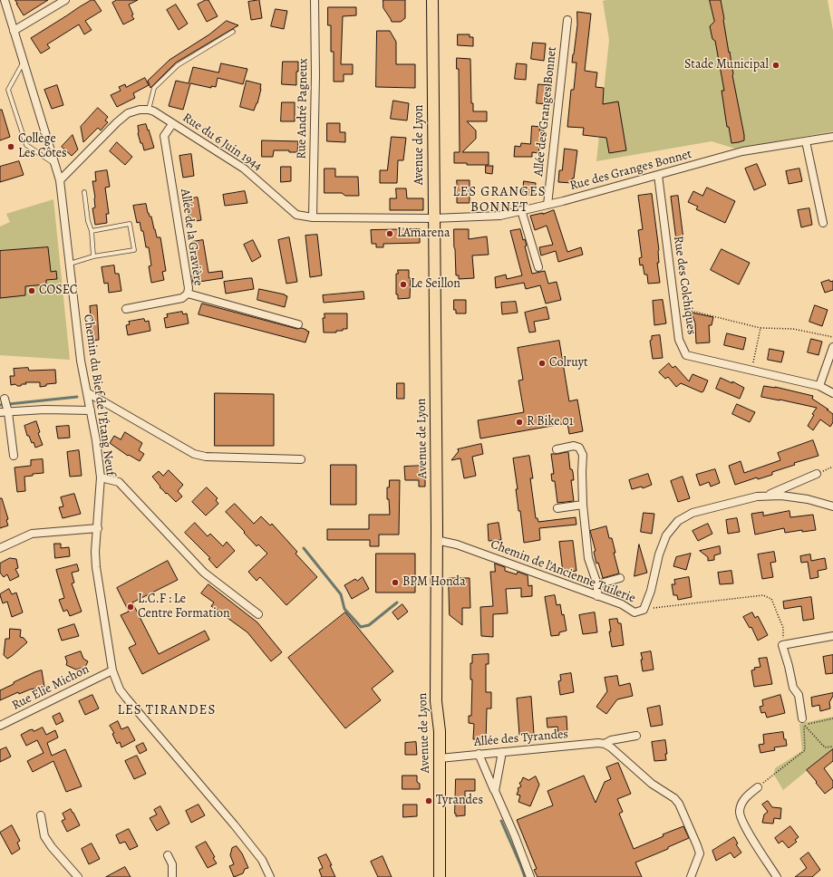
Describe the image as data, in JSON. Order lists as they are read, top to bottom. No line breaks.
{"streets":{"main road":["Avenue de Lyon"],"street":["Rue André Pagneux","Allée des Granges Bonnet","Rue du 6 Juin 1944","Rue des Granges Bonnet","Allée de la Gravière","Rue des Colchiques","Chemin du Bief de l'Étang Neuf","Chemin de l'Ancienne Tuilerie","Rue Elie Michon","Allée des Tyrandes"]},"crossings":[["Rue André Pagneux","Rue du 6 Juin 1944"],["Allée des Granges Bonnet","Rue des Granges Bonnet"],["Rue du 6 Juin 1944","Avenue de Lyon"],["Rue du 6 Juin 1944","Rue des Granges Bonnet"],["Rue du 6 Juin 1944","Allée de la Gravière"],["Avenue de Lyon","Rue des Granges Bonnet"],["Avenue de Lyon","Chemin de l'Ancienne Tuilerie"],["Avenue de Lyon","Allée des Tyrandes"],["Rue des Granges Bonnet","Rue des Colchiques"],["Chemin du Bief de l'Étang Neuf","Rue Elie Michon"]],"districts":["LES GRANGES BONNET","LES TIRANDES"],"places":["Stade Municipal","Collège Les Côtes","L'Amarena","Le Seillon","COSEC","Colruyt","R Bike 01","BPM Honda","L.C.F : Le Centre Formation","Tyrandes"]}
